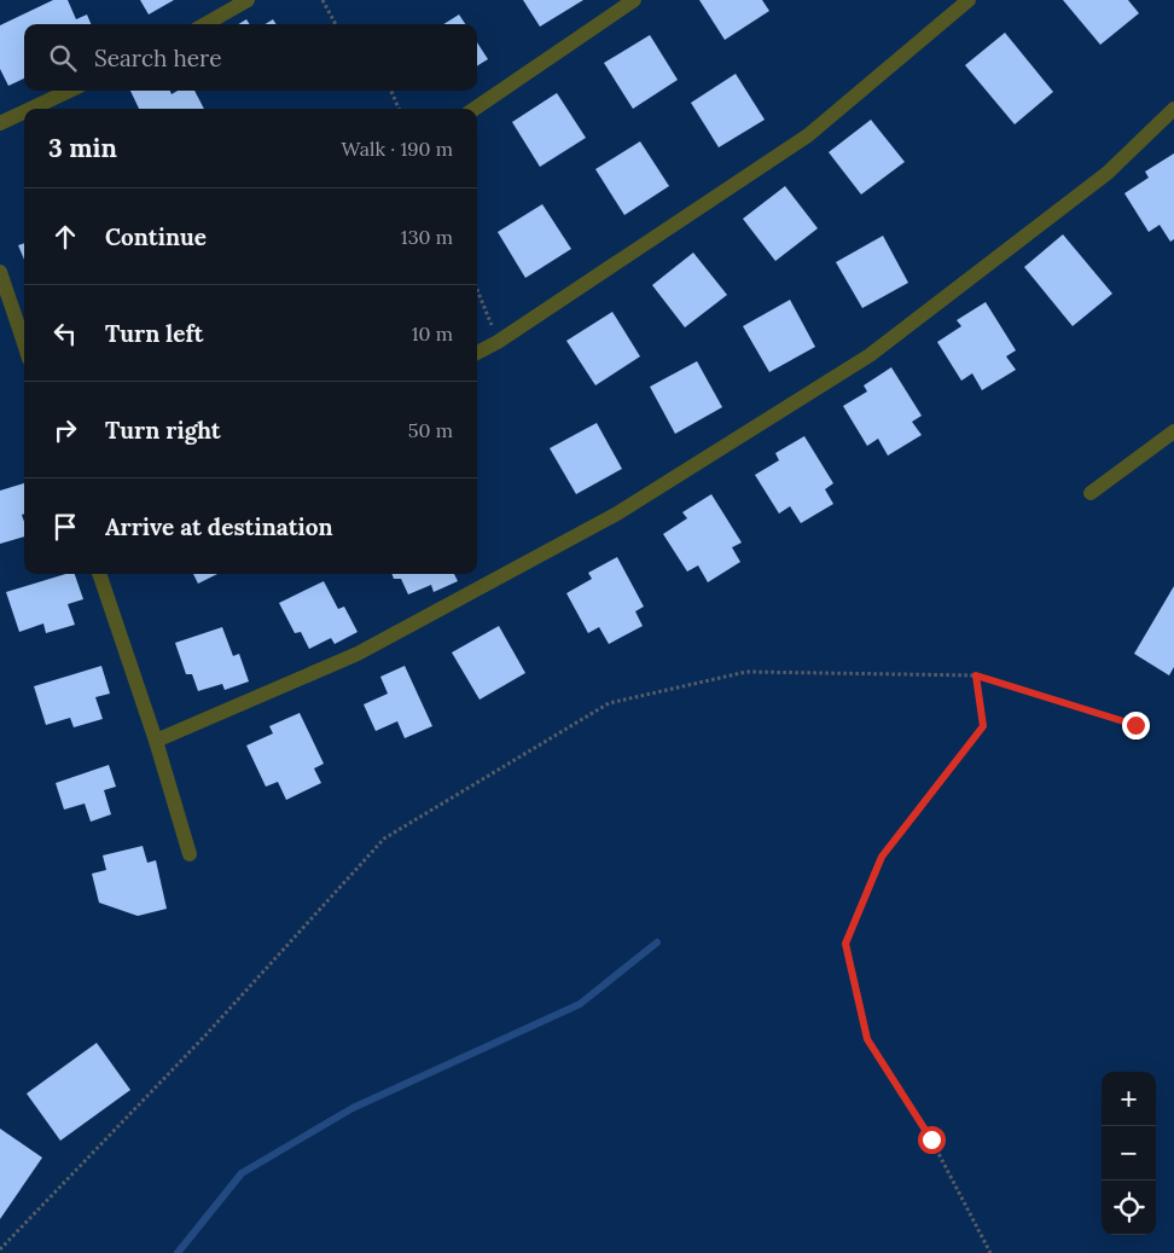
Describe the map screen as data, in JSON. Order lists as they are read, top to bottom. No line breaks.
{"page":{"search":"Search here","heading":["3 min","Walk · 190 m"],"list":[["Continue","130 m"],["Turn left","10 m"],["Turn right","50 m"],"Arrive at destination"],"map_buttons":["+","−"]}}
